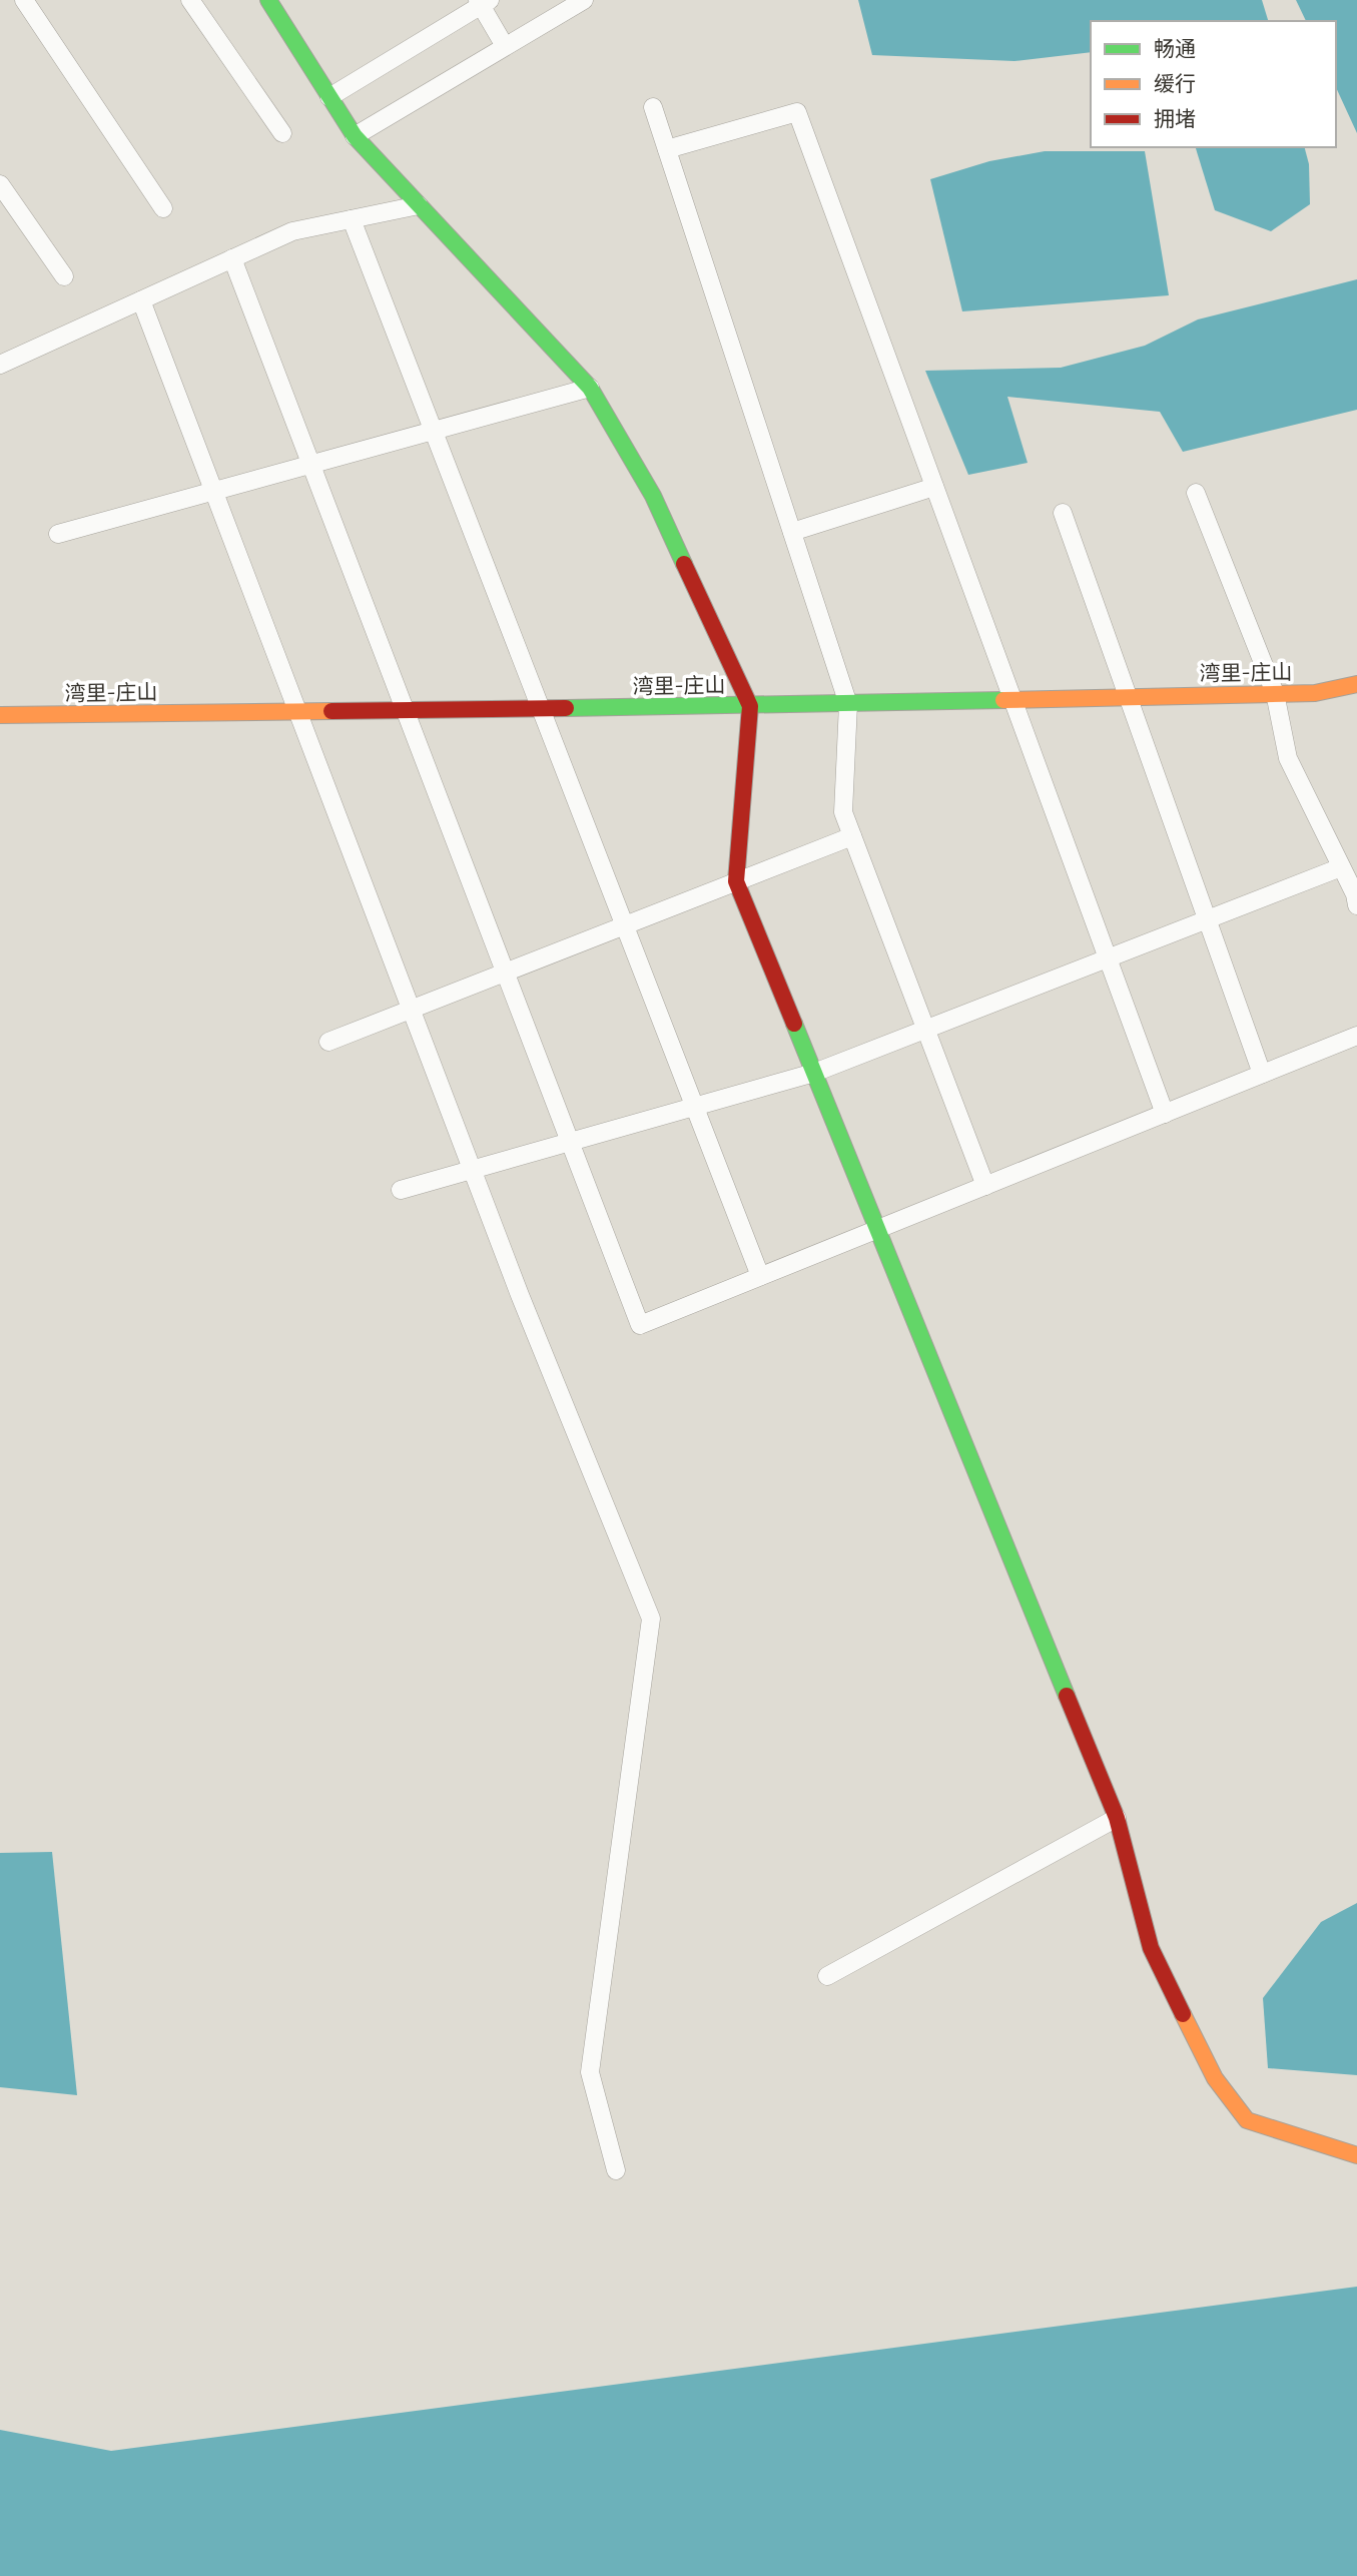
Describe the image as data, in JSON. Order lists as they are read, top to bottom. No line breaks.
{"streets":{"street":["湾里-庄山"]},"legend":["畅通","缓行","拥堵"]}
